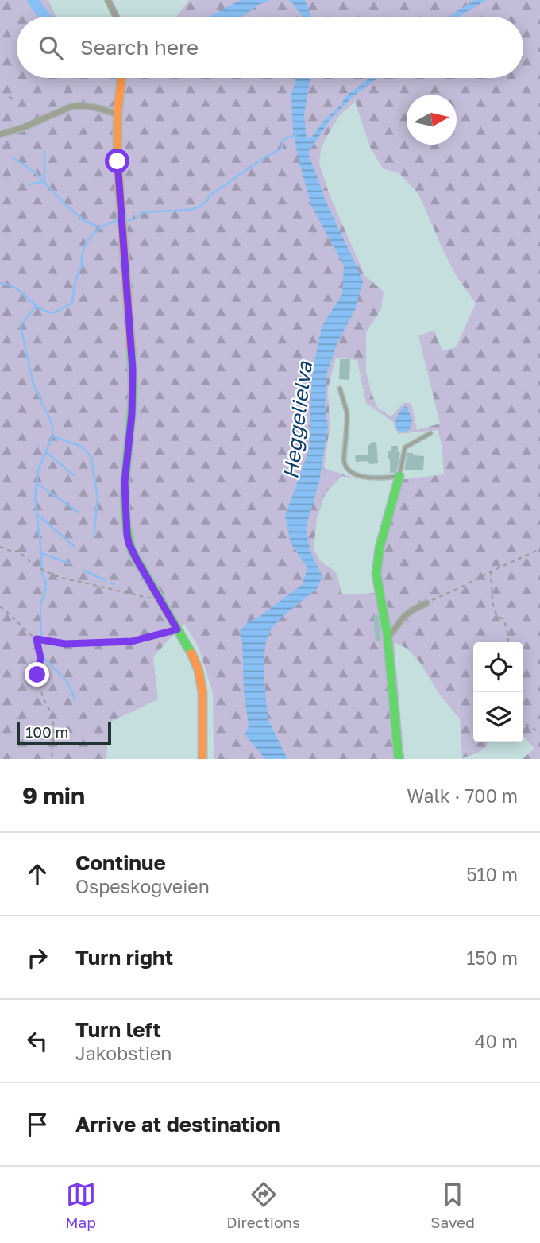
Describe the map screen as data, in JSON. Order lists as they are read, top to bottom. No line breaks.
{"water":["Heggelielva"],"scale_bar":"100 m","north":"right","page":{"search":"Search here","scale":"100 m","heading":["9 min","Walk · 700 m"],"list":[["Continue","Ospeskogveien","510 m"],["Turn right","150 m"],["Turn left","Jakobstien","40 m"],"Arrive at destination"],"nav":["Map","Directions","Saved"]}}
